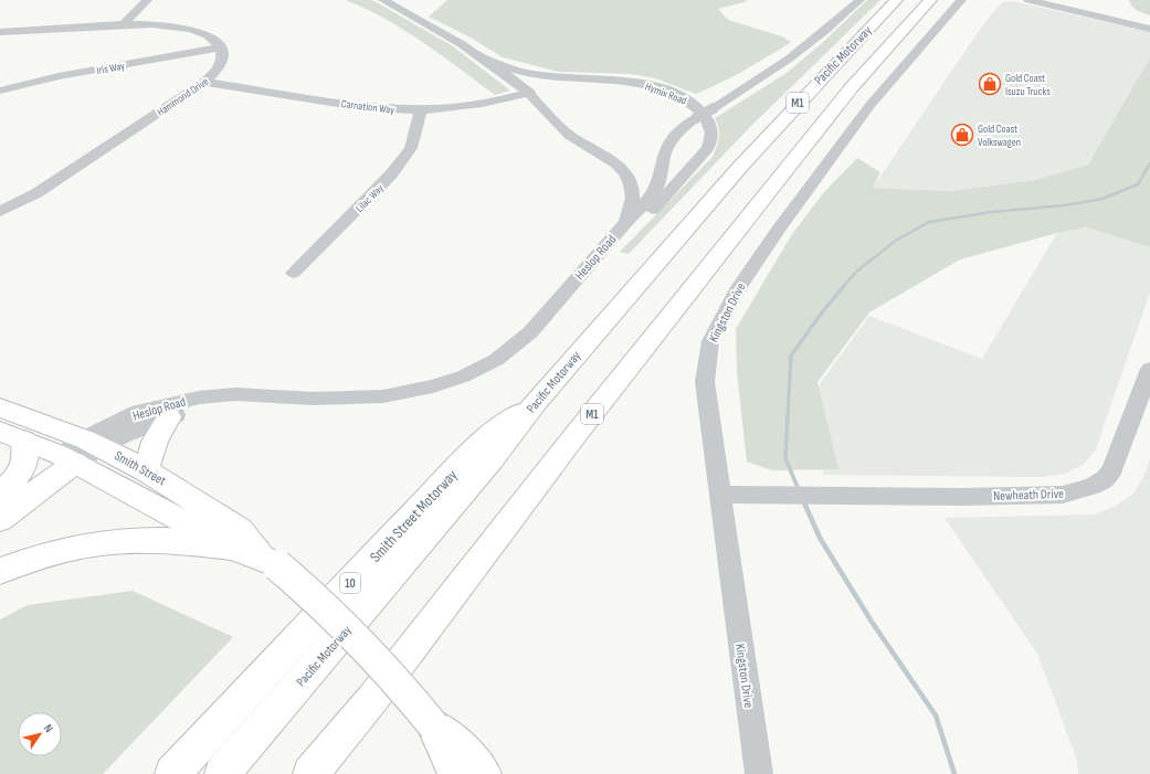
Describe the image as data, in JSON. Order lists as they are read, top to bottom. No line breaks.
{"streets":{"main road":["Pacific Motorway","M1","Smith Street","Smith Street Motorway","10"],"street":["Iris Way","Hymix Road","Hammond Drive","Carnation Way","Lilac Way","Heslop Road","Kingston Drive","Newheath Drive"]},"crossings":[["Pacific Motorway","Smith Street Motorway"],["Iris Way","Hammond Drive"],["Hymix Road","Carnation Way"],["Hymix Road","Heslop Road"],["Hammond Drive","Carnation Way"],["Carnation Way","Lilac Way"],["Heslop Road","Smith Street"],["Kingston Drive","Newheath Drive"]],"places":{"shop":["Gold Coast Isuzu Trucks","Gold Coast Volkswagen"]},"north":"top right"}
